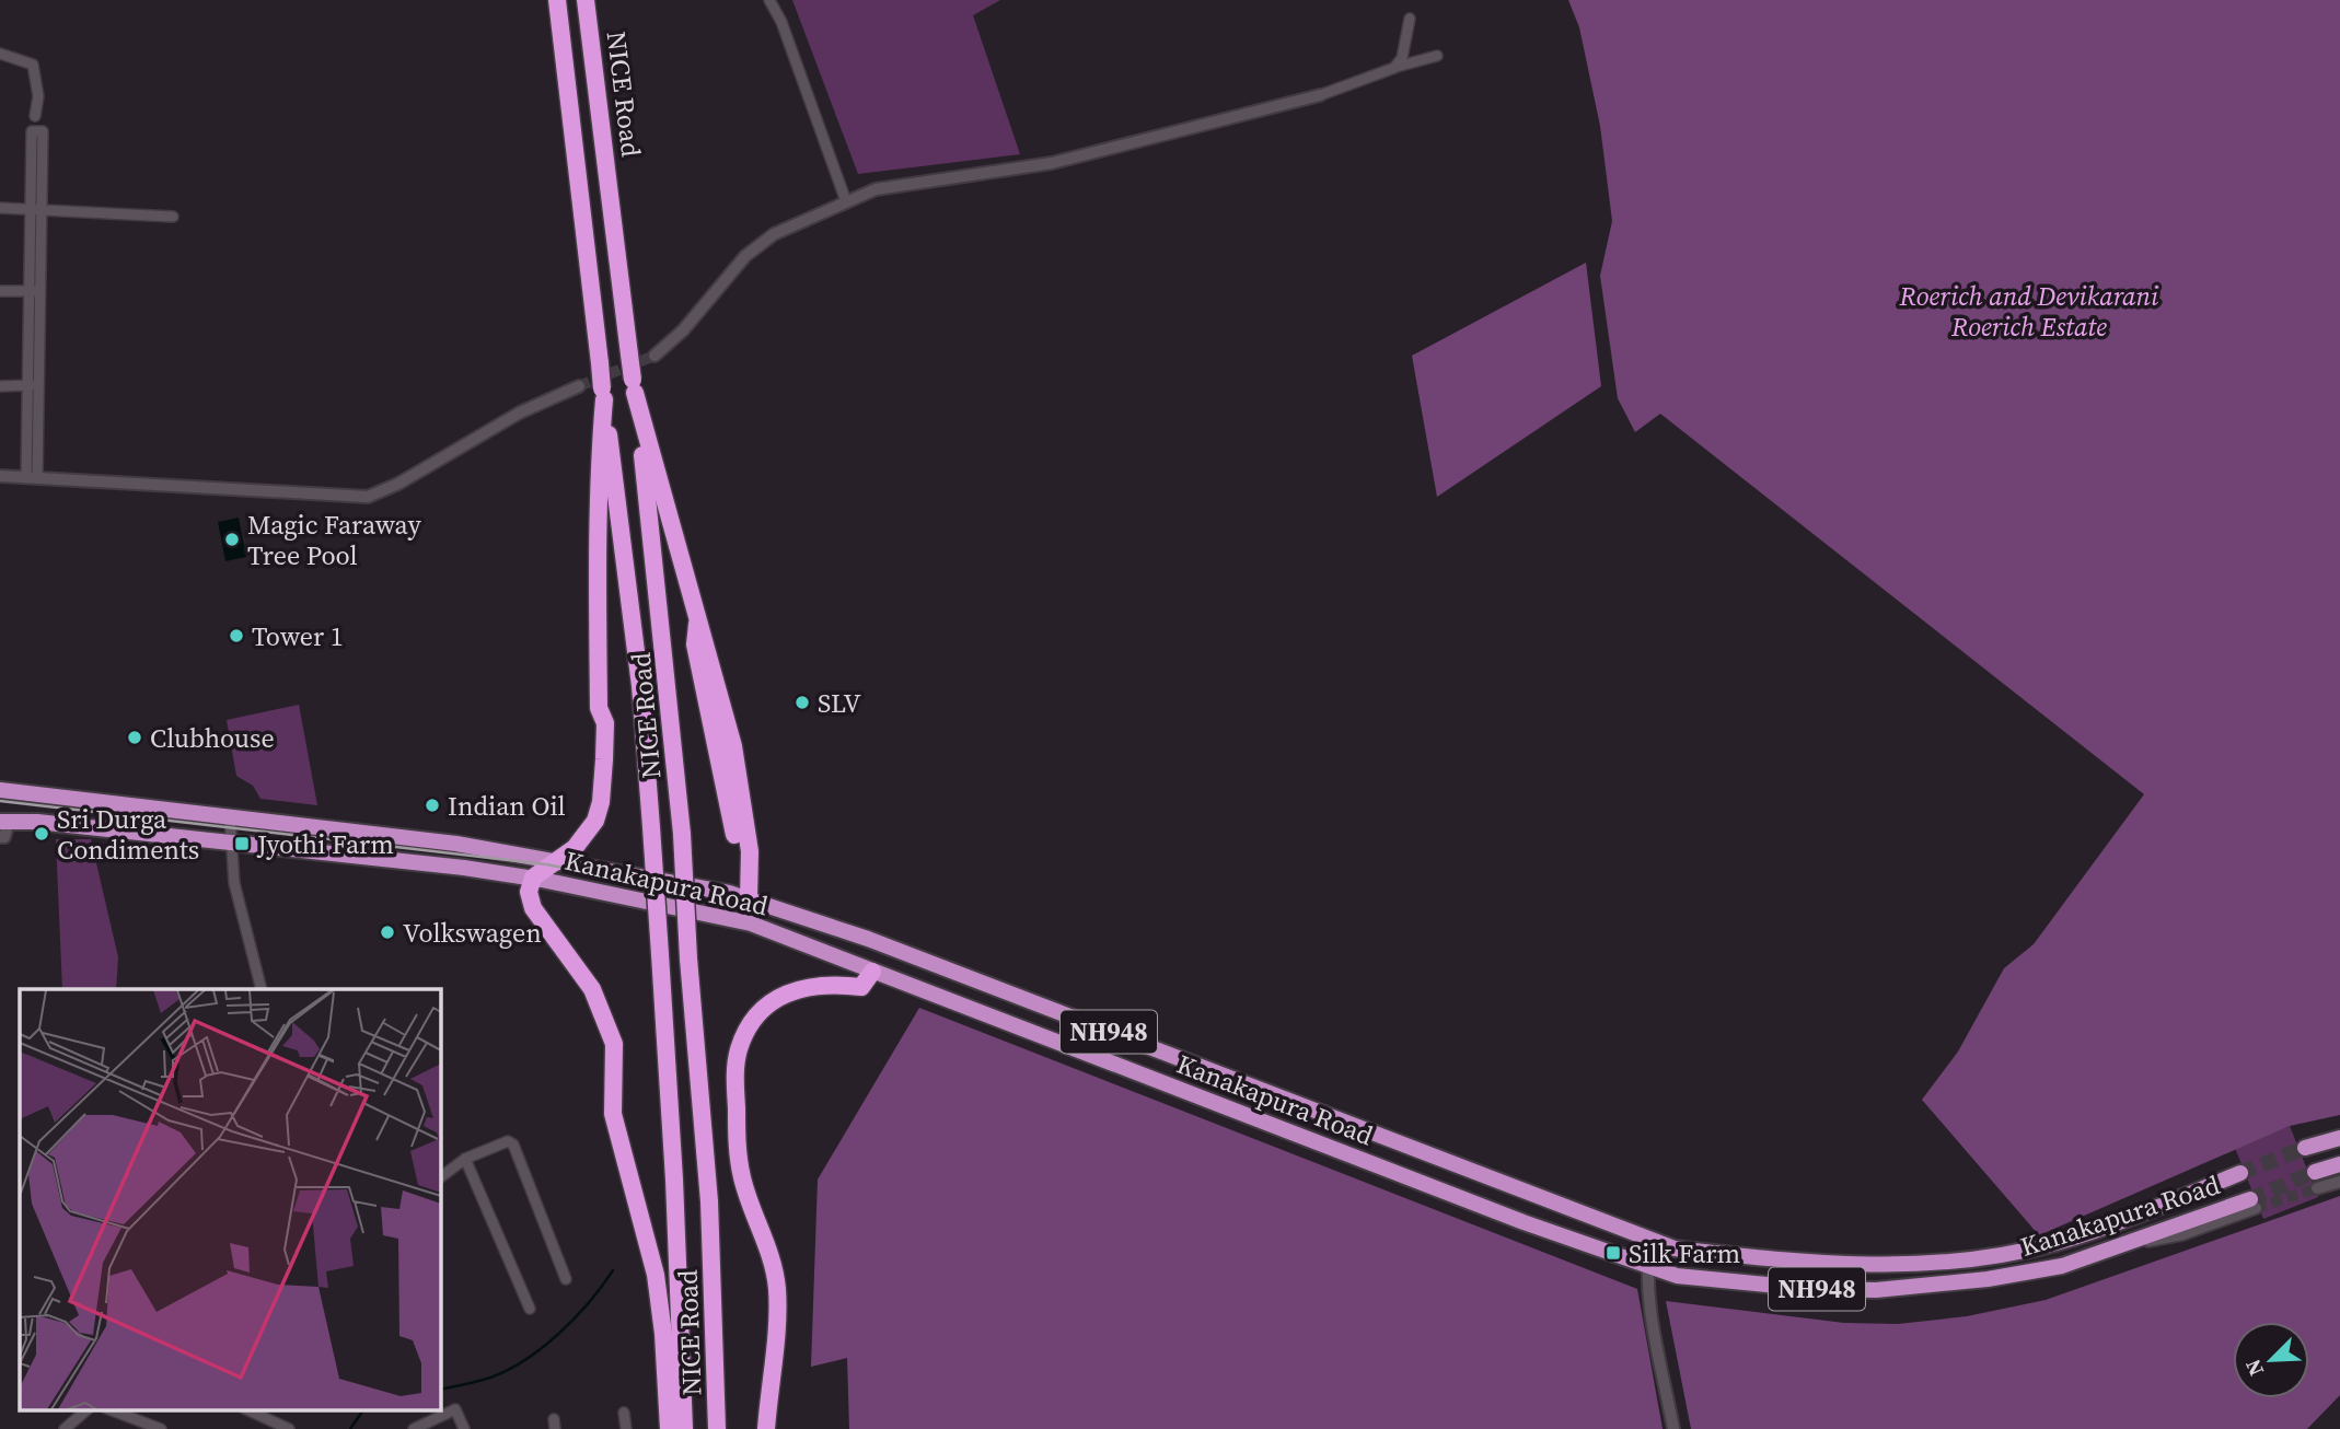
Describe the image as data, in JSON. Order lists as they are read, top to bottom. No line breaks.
{"streets":{"highway":["NICE Road","Kanakapura Road","NH948"]},"parks":["Roerich and Devikarani Roerich Estate"],"places":{"other":["Magic Faraway Tree Pool","Tower 1","SLV","Clubhouse","Indian Oil","Sri Durga Condiments","Volkswagen"],"transit":["Jyothi Farm","Silk Farm"]},"north":"bottom left"}
